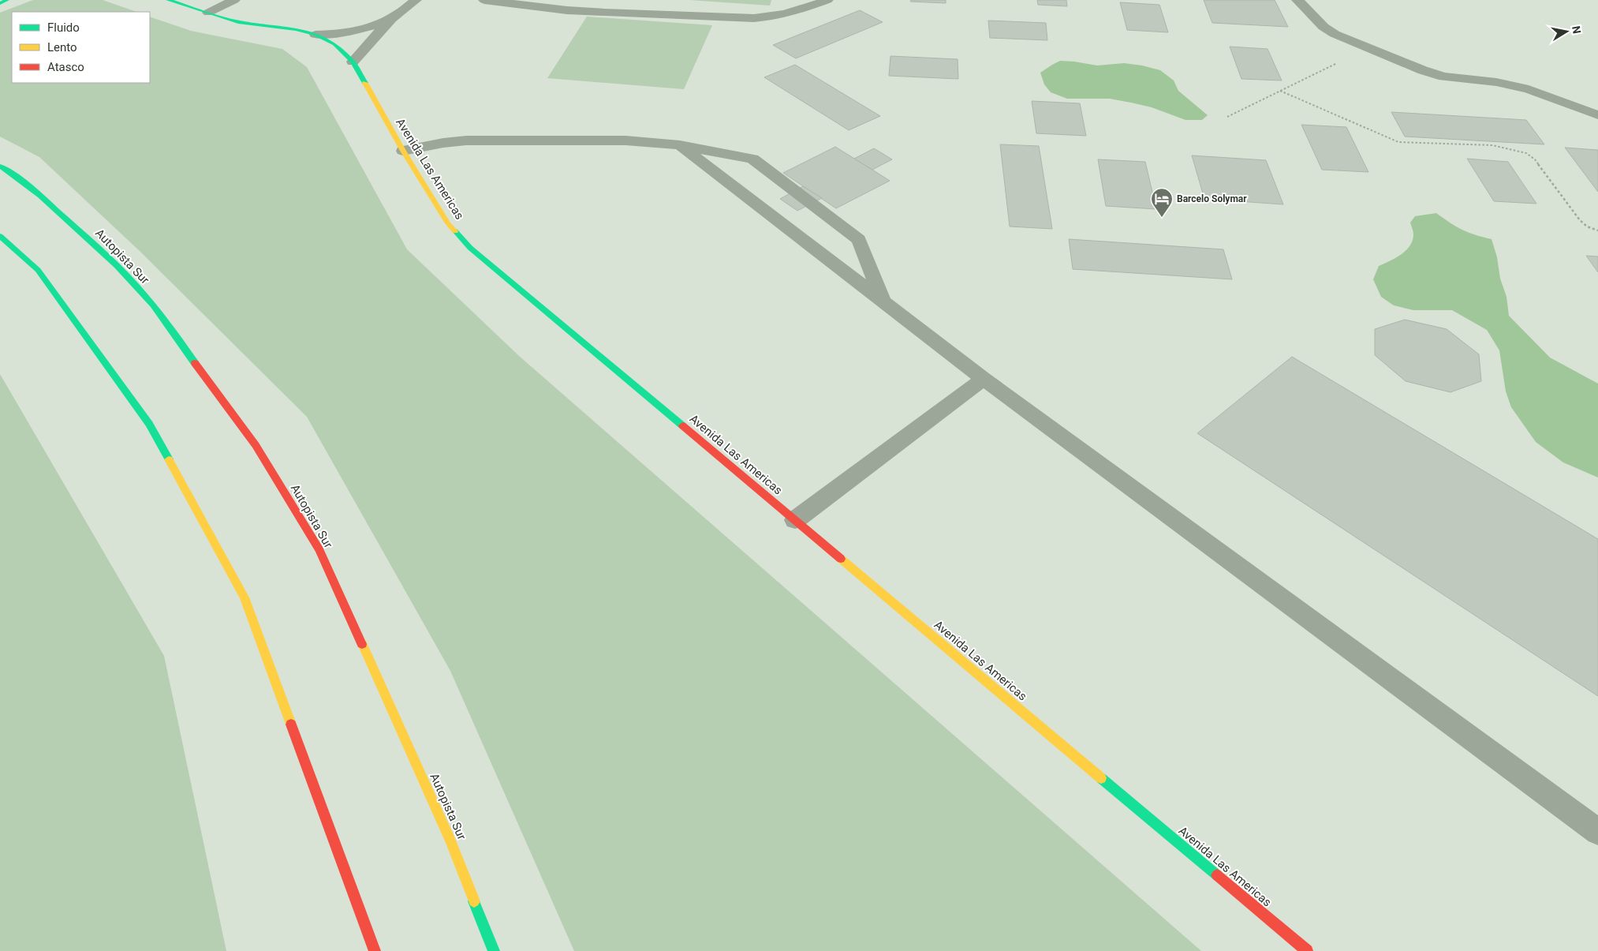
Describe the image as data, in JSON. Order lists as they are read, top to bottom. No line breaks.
{"streets":{"main road":["Avenida Las Americas","Autopista Sur"]},"places":{"hotel":["Barcelo Solymar"]},"legend":["Fluido","Lento","Atasco"],"north":"right"}
